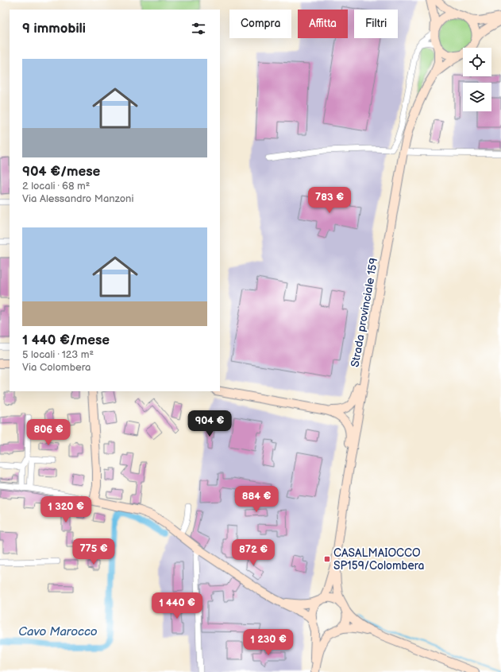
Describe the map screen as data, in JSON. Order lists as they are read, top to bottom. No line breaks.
{"streets":{"street":["Strada provinciale 159"]},"water":["Cavo Marocco"],"places":{"transit":["CASALMAIOCCO SP159/Colombera"]},"page":{"chip":["Compra","Affitta","Filtri"],"heading":"9 immobili","list":[{"name":"904 €/mese","note":"2 locali · 68 m² · Via Alessandro Manzoni"},{"name":"1 440 €/mese","note":"5 locali · 123 m² · Via Colombera"}],"price":["783 €","904 €","806 €","884 €","1 320 €","775 €","872 €","1 440 €","1 230 €"]}}
